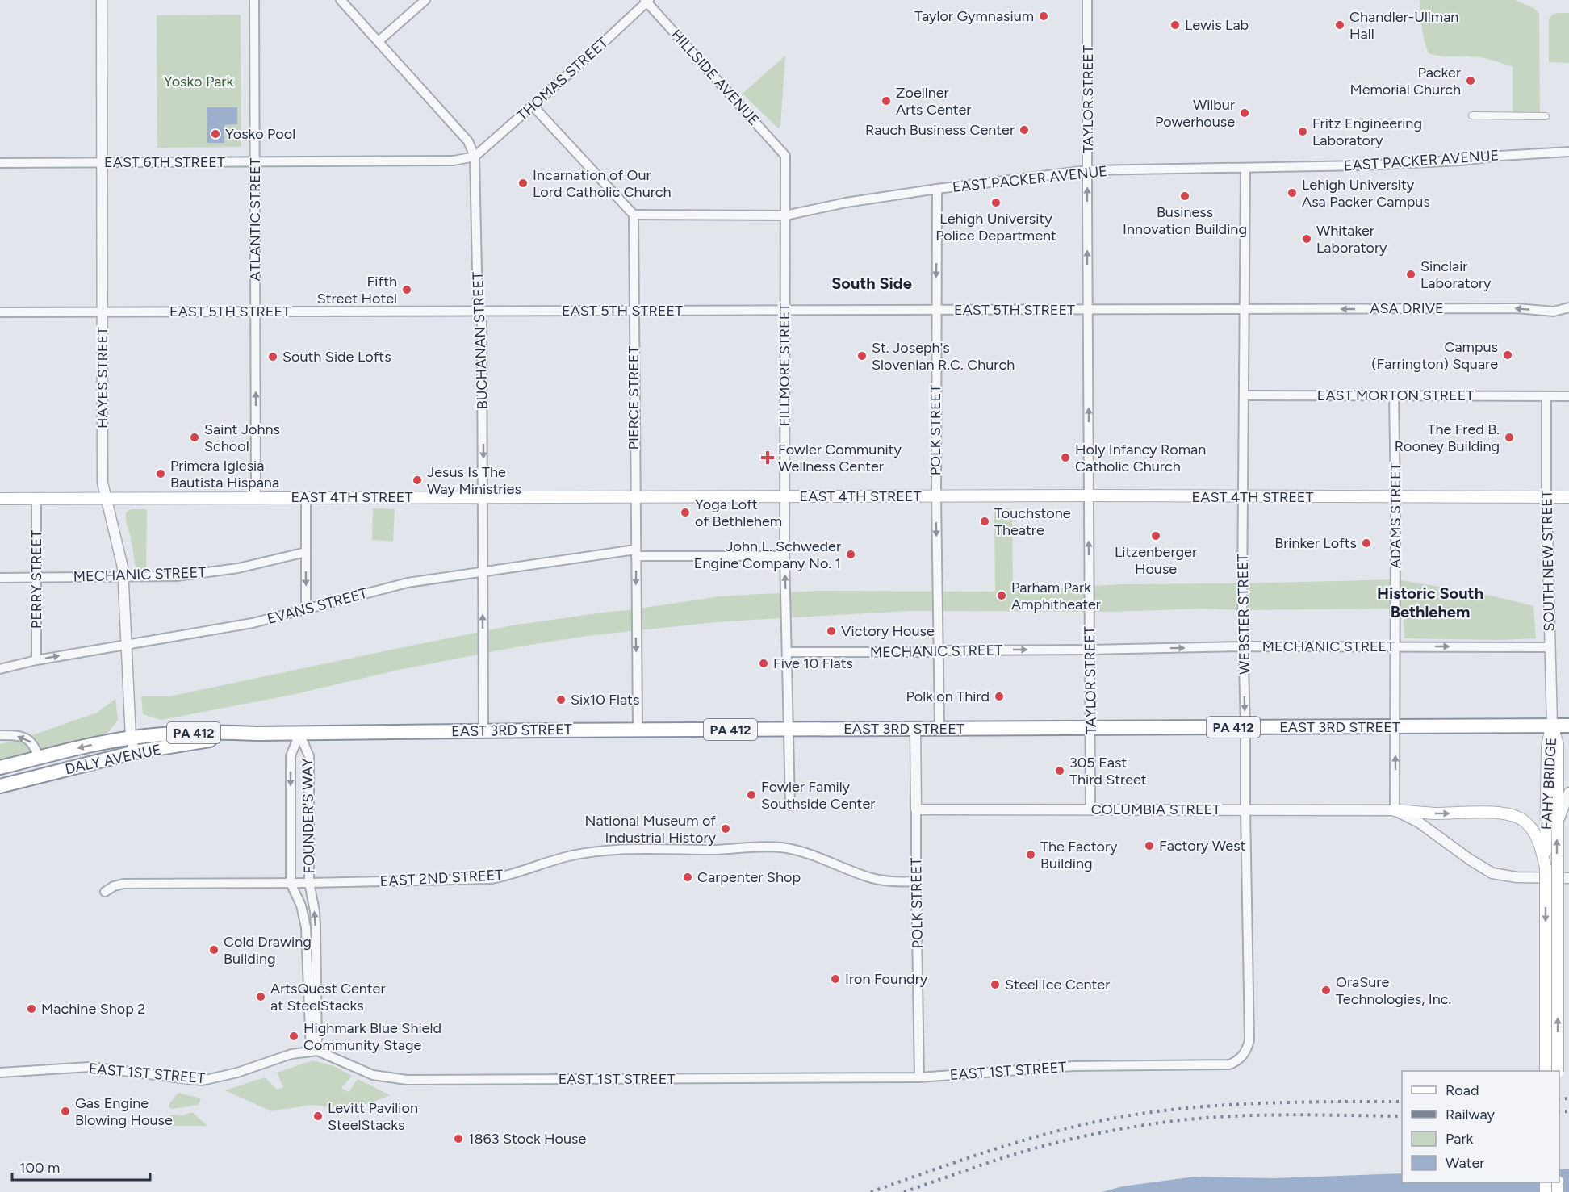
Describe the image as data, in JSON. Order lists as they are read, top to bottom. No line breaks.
{"streets":{"highway":["PA 412","EAST 3RD STREET","DALY AVENUE"],"main road":["EAST 4TH STREET","FAHY BRIDGE"],"street":["HILLSIDE AVENUE","THOMAS STREET","TAYLOR STREET","EAST PACKER AVENUE","EAST 6TH STREET","ATLANTIC STREET","ASA DRIVE","EAST 5TH STREET","BUCHANAN STREET","FILLMORE STREET","HAYES STREET","EAST MORTON STREET","PIERCE STREET","POLK STREET","ADAMS STREET","SOUTH NEW STREET","MECHANIC STREET","PERRY STREET","EVANS STREET","WEBSTER STREET","COLUMBIA STREET","FOUNDER'S WAY","EAST 2ND STREET","EAST 1ST STREET"]},"crossings":[["HILLSIDE AVENUE","THOMAS STREET"],["HILLSIDE AVENUE","FILLMORE STREET"],["THOMAS STREET","EAST 6TH STREET"],["THOMAS STREET","BUCHANAN STREET"],["TAYLOR STREET","EAST PACKER AVENUE"],["TAYLOR STREET","EAST 5TH STREET"],["TAYLOR STREET","EAST 4TH STREET"],["TAYLOR STREET","MECHANIC STREET"],["TAYLOR STREET","EAST 3RD STREET"],["TAYLOR STREET","COLUMBIA STREET"],["EAST PACKER AVENUE","FILLMORE STREET"],["EAST PACKER AVENUE","PIERCE STREET"],["EAST PACKER AVENUE","POLK STREET"],["EAST PACKER AVENUE","WEBSTER STREET"],["EAST 6TH STREET","ATLANTIC STREET"],["EAST 6TH STREET","BUCHANAN STREET"],["EAST 6TH STREET","HAYES STREET"],["ATLANTIC STREET","EAST 5TH STREET"],["ATLANTIC STREET","EAST 4TH STREET"],["ASA DRIVE","EAST 5TH STREET"],["ASA DRIVE","WEBSTER STREET"],["EAST 5TH STREET","BUCHANAN STREET"],["EAST 5TH STREET","FILLMORE STREET"],["EAST 5TH STREET","HAYES STREET"],["EAST 5TH STREET","PIERCE STREET"],["EAST 5TH STREET","POLK STREET"],["EAST 5TH STREET","WEBSTER STREET"],["BUCHANAN STREET","EAST 4TH STREET"],["BUCHANAN STREET","EVANS STREET"],["BUCHANAN STREET","EAST 3RD STREET"],["FILLMORE STREET","EAST 4TH STREET"],["FILLMORE STREET","MECHANIC STREET"],["FILLMORE STREET","EVANS STREET"],["FILLMORE STREET","EAST 3RD STREET"],["HAYES STREET","EAST 4TH STREET"],["HAYES STREET","MECHANIC STREET"],["HAYES STREET","EVANS STREET"],["HAYES STREET","DALY AVENUE"],["EAST MORTON STREET","ADAMS STREET"],["EAST MORTON STREET","SOUTH NEW STREET"],["EAST MORTON STREET","WEBSTER STREET"],["PIERCE STREET","EAST 4TH STREET"],["PIERCE STREET","EVANS STREET"],["PIERCE STREET","EAST 3RD STREET"],["POLK STREET","EAST 4TH STREET"],["POLK STREET","MECHANIC STREET"],["POLK STREET","EAST 3RD STREET"],["POLK STREET","COLUMBIA STREET"],["POLK STREET","EAST 2ND STREET"],["POLK STREET","EAST 1ST STREET"],["EAST 4TH STREET","ADAMS STREET"],["EAST 4TH STREET","SOUTH NEW STREET"],["EAST 4TH STREET","PERRY STREET"],["EAST 4TH STREET","WEBSTER STREET"],["ADAMS STREET","MECHANIC STREET"],["ADAMS STREET","EAST 3RD STREET"],["ADAMS STREET","COLUMBIA STREET"],["SOUTH NEW STREET","MECHANIC STREET"],["SOUTH NEW STREET","PA 412"],["SOUTH NEW STREET","EAST 3RD STREET"],["SOUTH NEW STREET","FAHY BRIDGE"],["MECHANIC STREET","PERRY STREET"],["MECHANIC STREET","WEBSTER STREET"],["PERRY STREET","EVANS STREET"],["WEBSTER STREET","EAST 3RD STREET"],["WEBSTER STREET","COLUMBIA STREET"],["WEBSTER STREET","EAST 1ST STREET"],["PA 412","EAST 3RD STREET"],["PA 412","FAHY BRIDGE"],["EAST 3RD STREET","DALY AVENUE"],["EAST 3RD STREET","FAHY BRIDGE"],["EAST 3RD STREET","FOUNDER'S WAY"],["FOUNDER'S WAY","EAST 2ND STREET"],["FOUNDER'S WAY","EAST 1ST STREET"]],"one_way":["TAYLOR STREET","ATLANTIC STREET","ASA DRIVE","MECHANIC STREET"],"districts":["South Side","Historic South Bethlehem"],"parks":["Yosko Park"],"places":{"other":["Taylor Gymnasium","Lewis Lab","Chandler-Ullman Hall","Packer Memorial Church","Zoellner Arts Center","Wilbur Powerhouse","Rauch Business Center","Fritz Engineering Laboratory","Yosko Pool","Incarnation of Our Lord Catholic Church","Lehigh University Asa Packer Campus","Business Innovation Building","Lehigh University Police Department","Whitaker Laboratory","Sinclair Laboratory","Fifth Street Hotel","Campus (Farrington) Square","St. Joseph's Slovenian R.C. Church","South Side Lofts","Saint Johns School","The Fred B. Rooney Building","Holy Infancy Roman Catholic Church","Primera Iglesia Bautista Hispana","Jesus Is The Way Ministries","Yoga Loft of Bethlehem","Touchstone Theatre","Litzenberger House","Brinker Lofts","John L. Schweder Engine Company No. 1","Parham Park Amphitheater","Victory House","Five 10 Flats","Polk on Third","Six10 Flats","305 East Third Street","Fowler Family Southside Center","National Museum of Industrial History","Factory West","The Factory Building","Carpenter Shop","Cold Drawing Building","Iron Foundry","Steel Ice Center","OraSure Technologies, Inc.","ArtsQuest Center at SteelStacks","Machine Shop 2","Highmark Blue Shield Community Stage","Gas Engine Blowing House","Levitt Pavilion SteelStacks","1863 Stock House"],"health":["Fowler Community Wellness Center"]},"legend":["Road","Railway","Park","Water"],"scale_bar":"100 m"}
